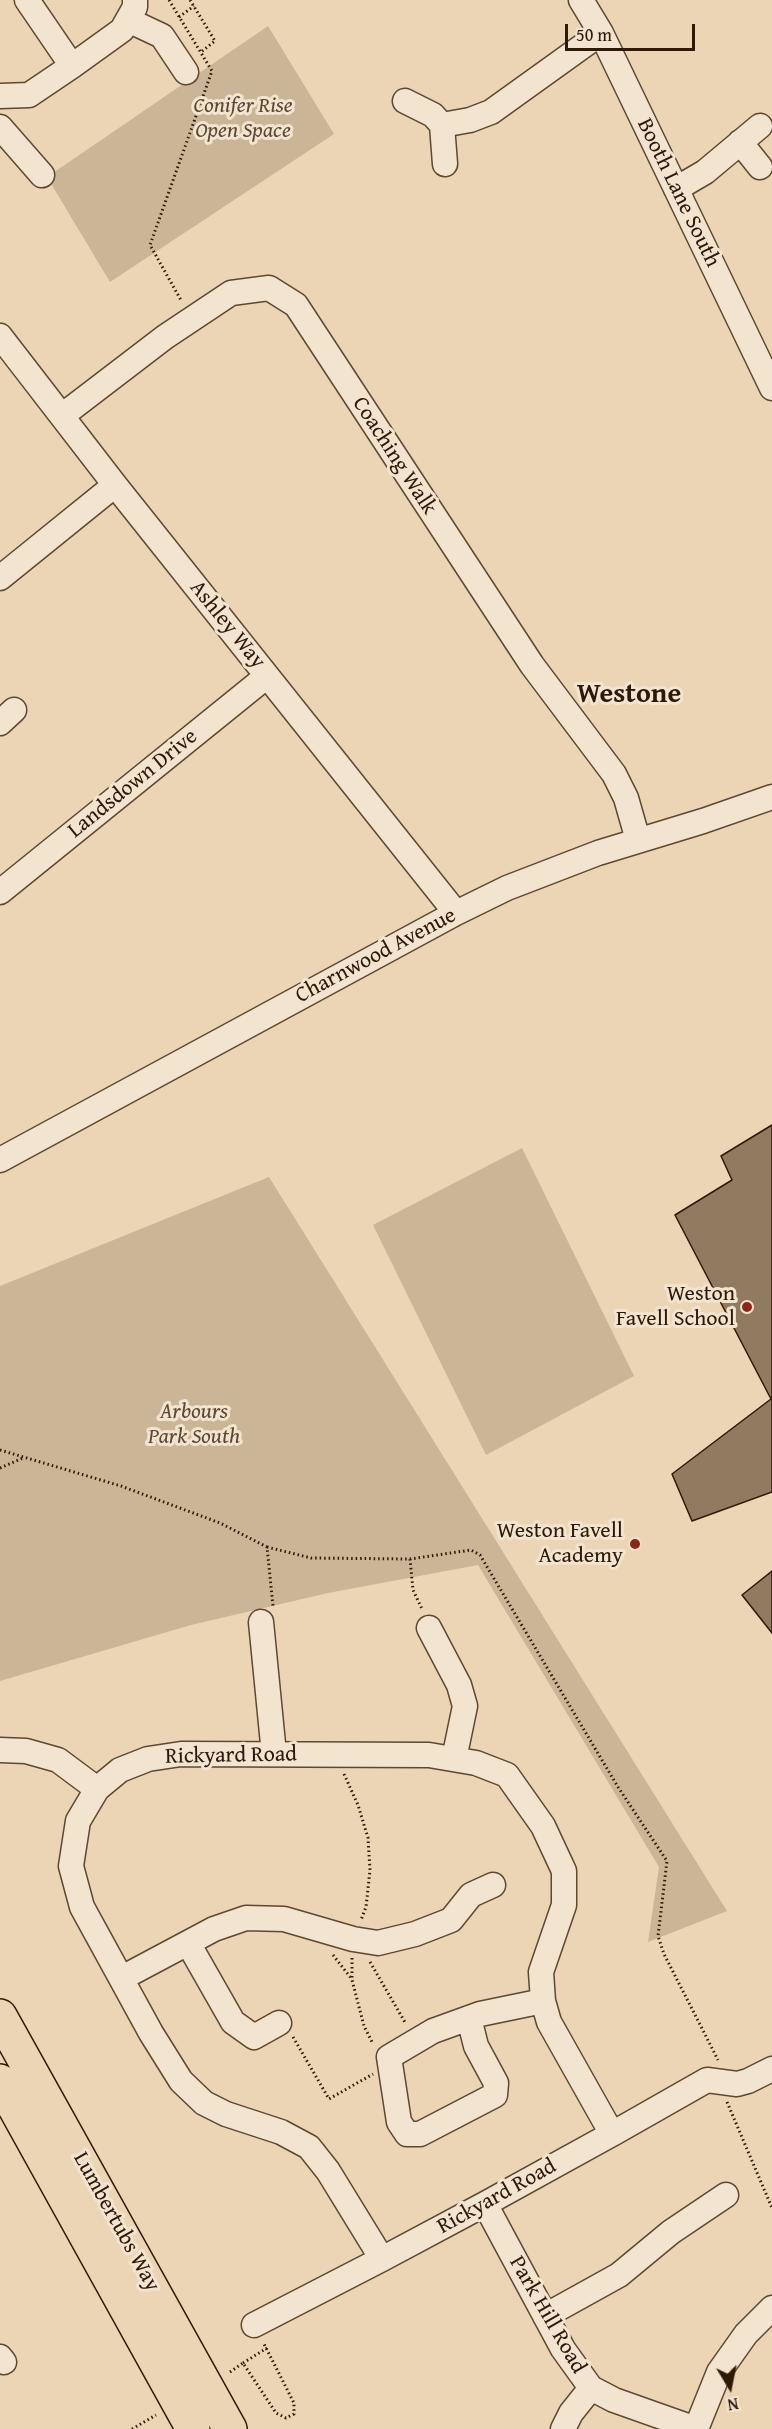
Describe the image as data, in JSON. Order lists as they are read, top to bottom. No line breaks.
{"streets":{"highway":["Lumbertubs Way"],"street":["Booth Lane South","Coaching Walk","Ashley Way","Landsdown Drive","Charnwood Avenue","Rickyard Road","Park Hill Road"]},"crossings":[["Coaching Walk","Ashley Way"],["Coaching Walk","Charnwood Avenue"],["Ashley Way","Landsdown Drive"],["Ashley Way","Charnwood Avenue"],["Rickyard Road","Park Hill Road"]],"districts":["Westone"],"parks":["Conifer Rise Open Space","Arbours Park South"],"places":["Weston Favell School","Weston Favell Academy"],"scale_bar":"50 m","north":"bottom"}
